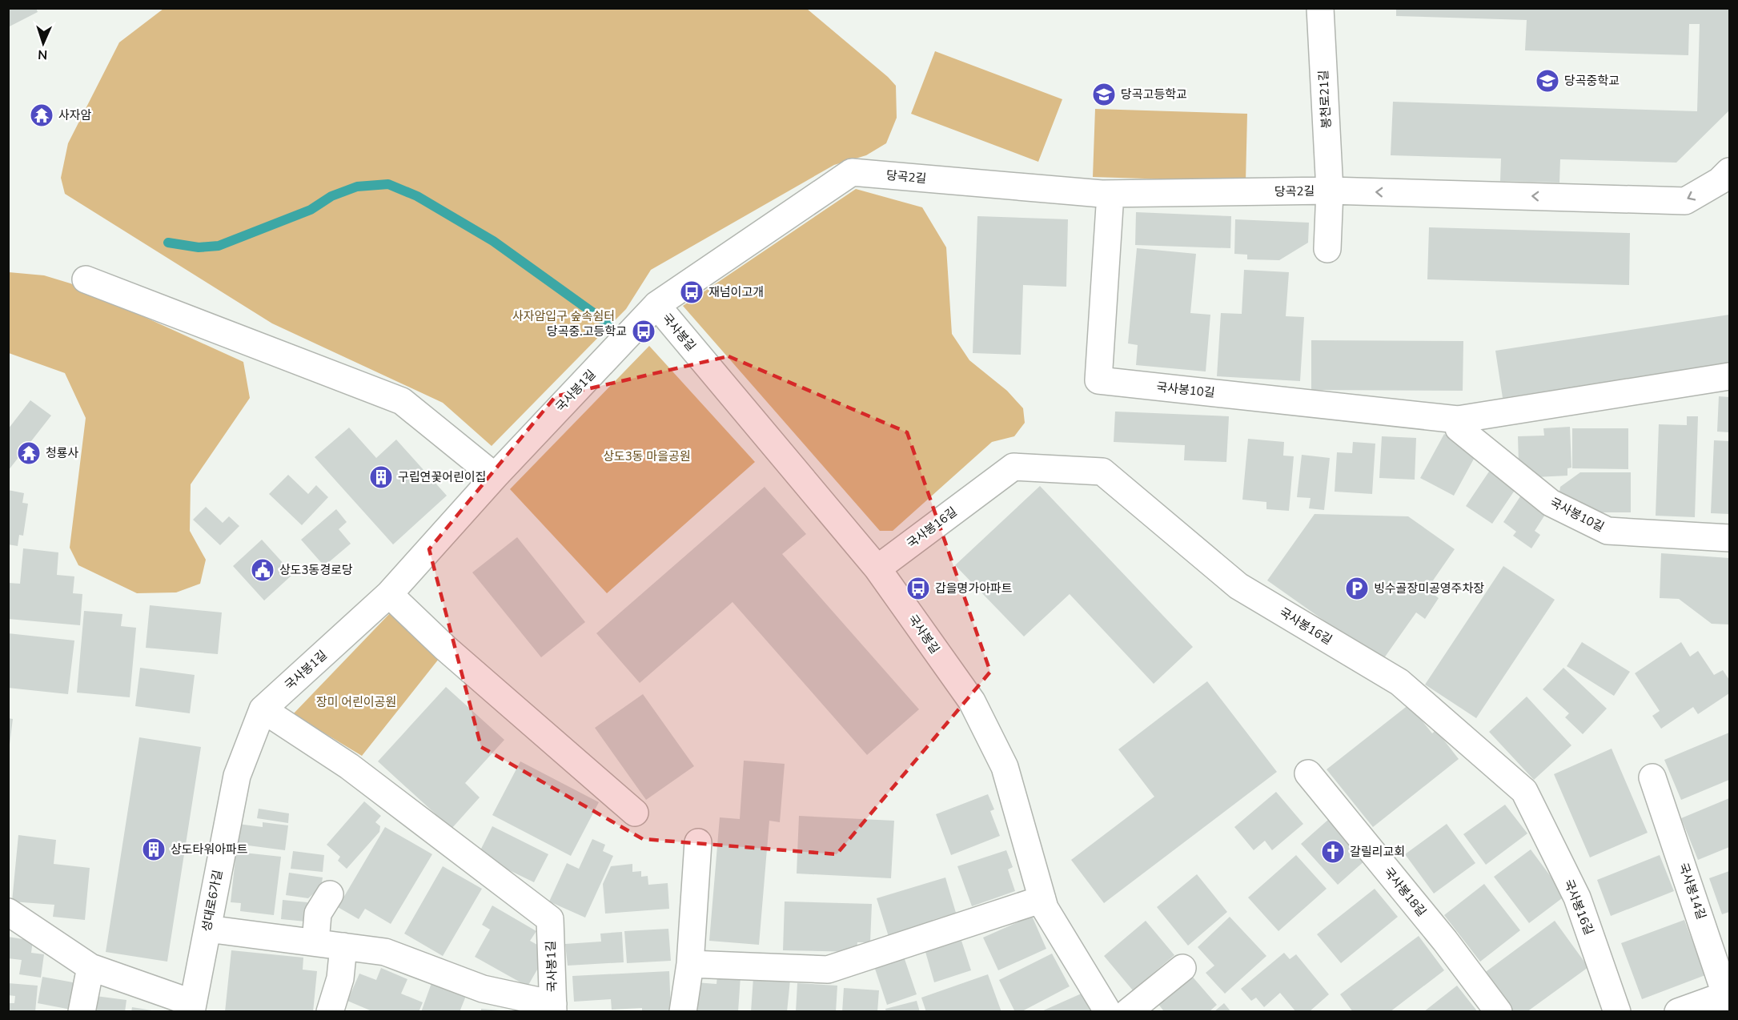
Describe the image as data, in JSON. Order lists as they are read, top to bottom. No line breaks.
{"streets":{"street":["봉천로21길","당곡2길","국사봉길","국사봉10길","국사봉1길","국사봉16길","국사봉14길","국사봉18길","성대로6가길"]},"crossings":[["봉천로21길","당곡2길"],["당곡2길","국사봉10길"],["당곡2길","국사봉1길"],["국사봉길","국사봉1길"],["국사봉길","국사봉16길"],["국사봉1길","성대로6가길"]],"one_way":["당곡2길"],"parks":["사자암입구 숲속쉼터","상도3동 마을공원","장미 어린이공원"],"places":{"school or university":["당곡중학교","당곡고등학교"],"temple":["사자암","청룡사"],"bus stop":["재넘이고개","당곡중.고등학교","갑을명가아파트"],"building":["구립연꽃어린이집","상도타워아파트"],"public building":["상도3동경로당"],"parking":["빙수골장미공영주차장"],"church":["갈릴리교회"]},"north":"bottom"}
